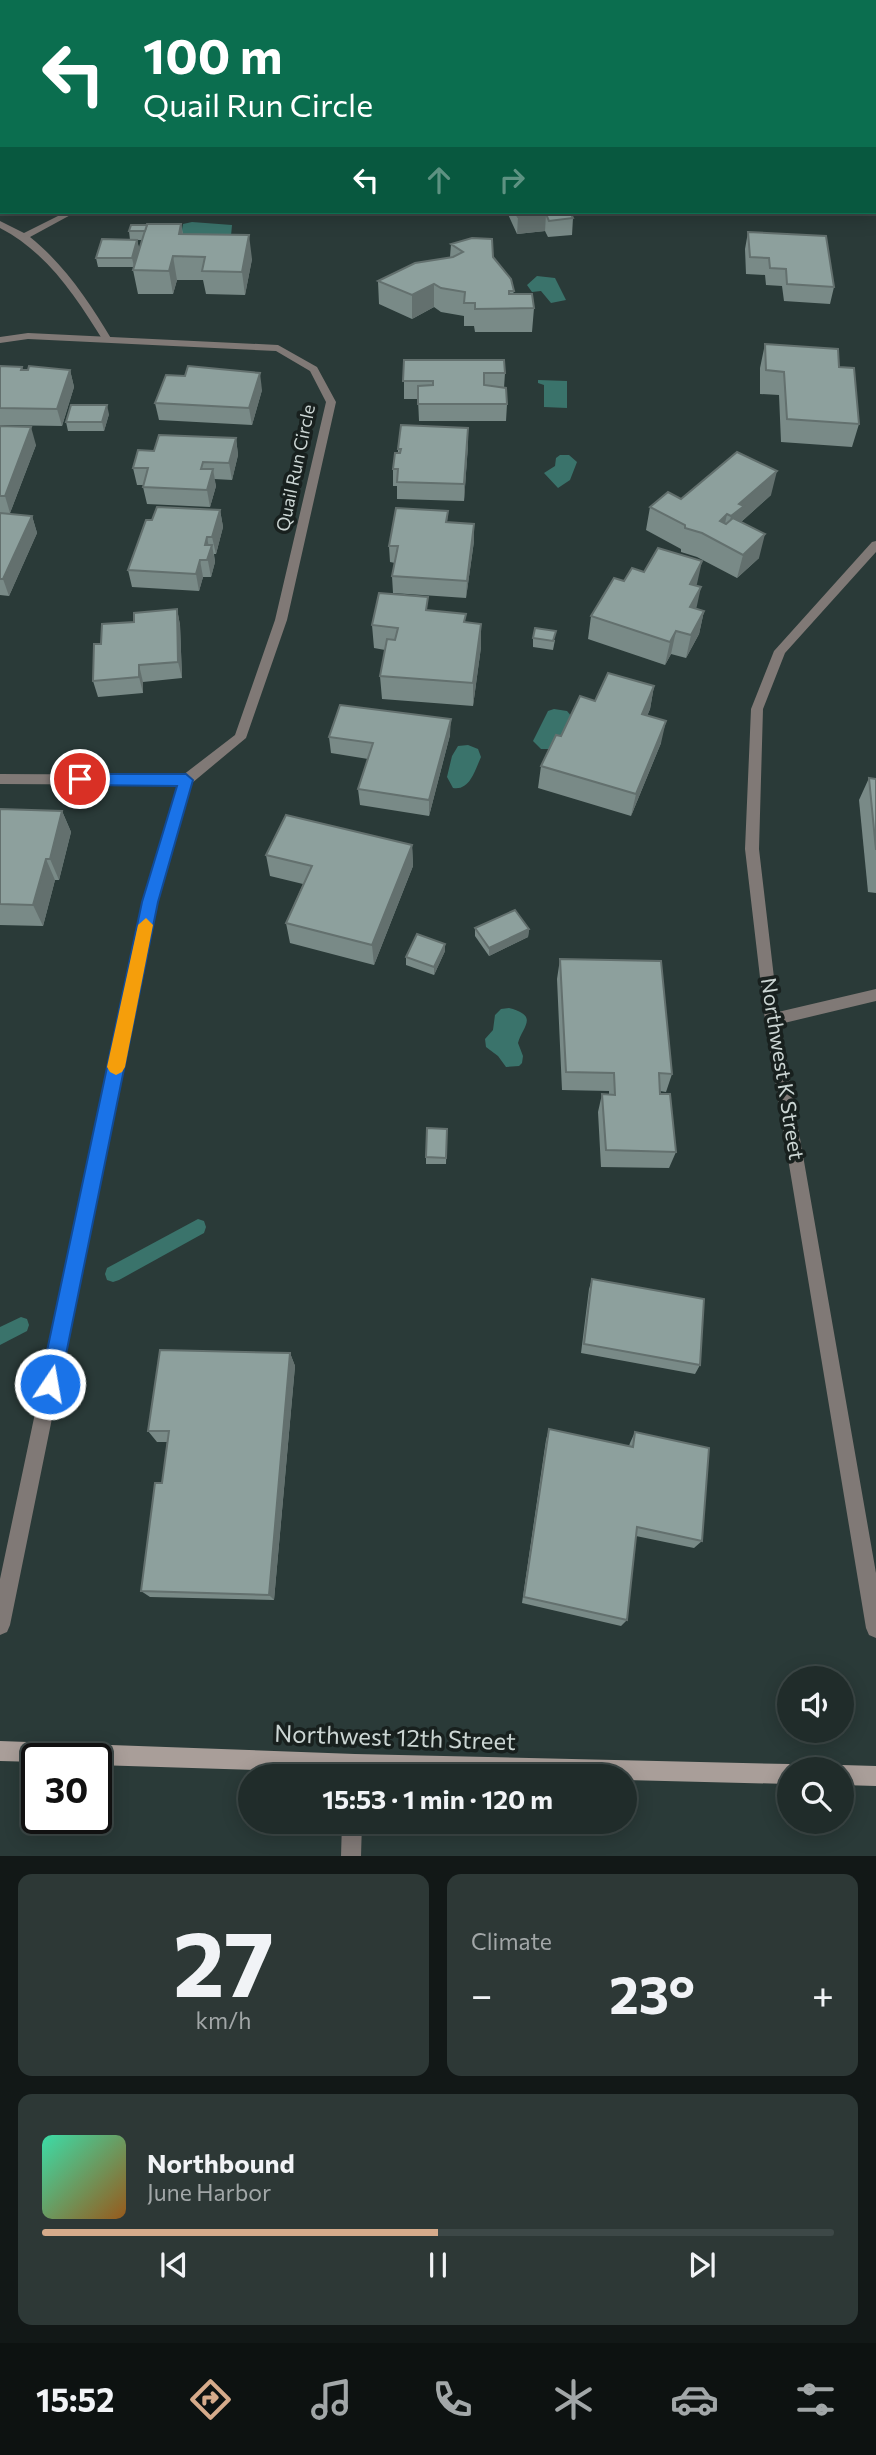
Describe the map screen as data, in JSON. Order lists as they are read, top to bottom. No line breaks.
{"streets":{"street":["Quail Run Circle","Northwest K Street","Northwest 12th Street"]},"page":{"turn":["100 m","Quail Run Circle"],"limit":"30","trip":"15:53 · 1 min · 120 m","tile":[["27","km/h"],"Climate"],"heat":["−","23°","+"],"song":["Northbound","June Harbor"],"tabs":"15:52"}}
